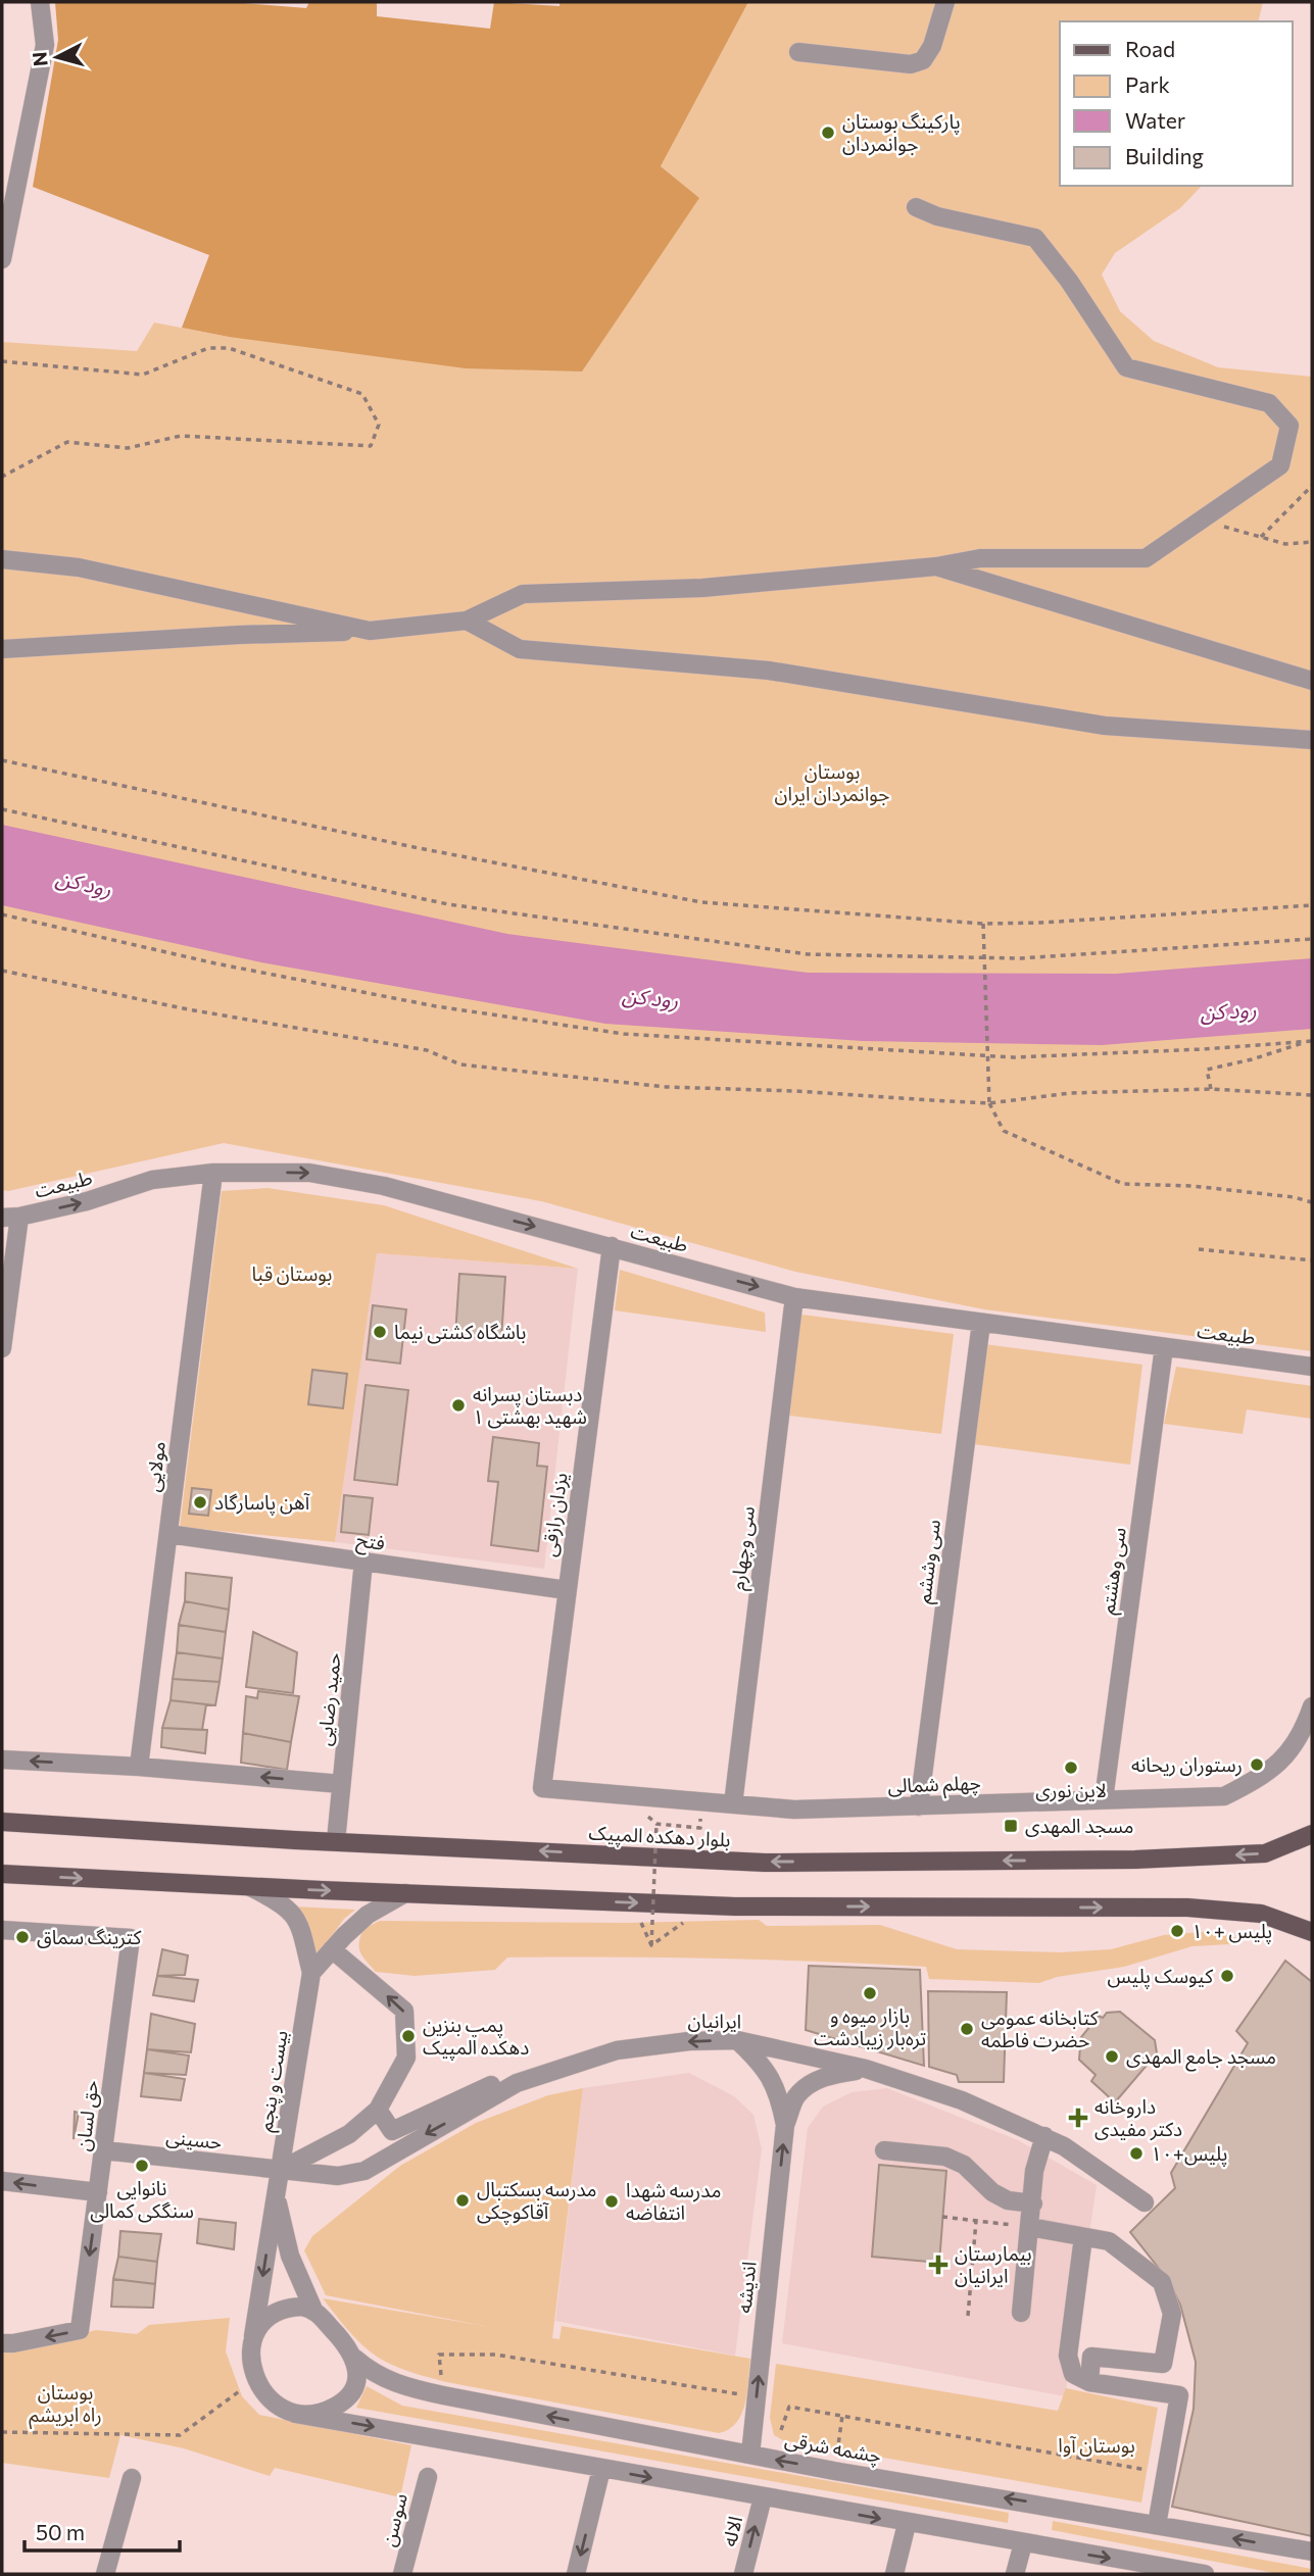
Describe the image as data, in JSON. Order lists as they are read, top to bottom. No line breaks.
{"streets":{"main road":["بلوار دهکده المپیک"],"street":["طبیعت","مولایی","یزدان رازقی","فتح","سی وچهارم","سی وششم","سی وهشتم","حمید رضایی","چهلم شمالی","ایرانیان","بیست و پنجم","حق لسان","حسینی","اندیشه","چشمه شرقی","سوسن","الاله"]},"crossings":[["طبیعت","مولایی"],["طبیعت","یزدان رازقی"],["طبیعت","سی وچهارم"],["طبیعت","سی وششم"],["طبیعت","سی وهشتم"],["مولایی","فتح"],["یزدان رازقی","فتح"],["یزدان رازقی","چهلم شمالی"],["فتح","حمید رضایی"],["سی وچهارم","چهلم شمالی"],["سی وششم","چهلم شمالی"],["سی وهشتم","چهلم شمالی"],["حمید رضایی","بلوار دهکده المپیک"],["ایرانیان","بیست و پنجم"],["ایرانیان","حسینی"],["بیست و پنجم","حسینی"],["بیست و پنجم","چشمه شرقی"],["حق لسان","حسینی"],["اندیشه","چشمه شرقی"]],"one_way":["طبیعت","اندیشه"],"water":["رود کن"],"parks":["بوستان جوانمردان ایران","بوستان قبا","بوستان راه ابریشم","بوستان آوا"],"places":{"other":["پارکینگ بوستان جوانمردان","باشگاه کشتی نیما","دبستان پسرانه شهید بهشتی ۱","آهن پاسارگاد","رستوران ریحانه","لاین نوری","پلیس +۱۰","کترینگ سماق","کیوسک پلیس","بازار میوه و تره‌بار زیبادشت","کتابخانه عمومی حضرت فاطمه","پمپ بنزین دهکده المپیک","مسجد جامع المهدی","پلیس+۱۰","نانوایی سنگکی کمالی","مدرسه بسکتبال آقاکوچکی","مدرسه شهدا انتفاضه"],"transit":["مسجد المهدی"],"health":["داروخانه دکتر مفیدی","بیمارستان ایرانیان"]},"legend":["Road","Park","Water","Building"],"scale_bar":"50 m","north":"left"}
